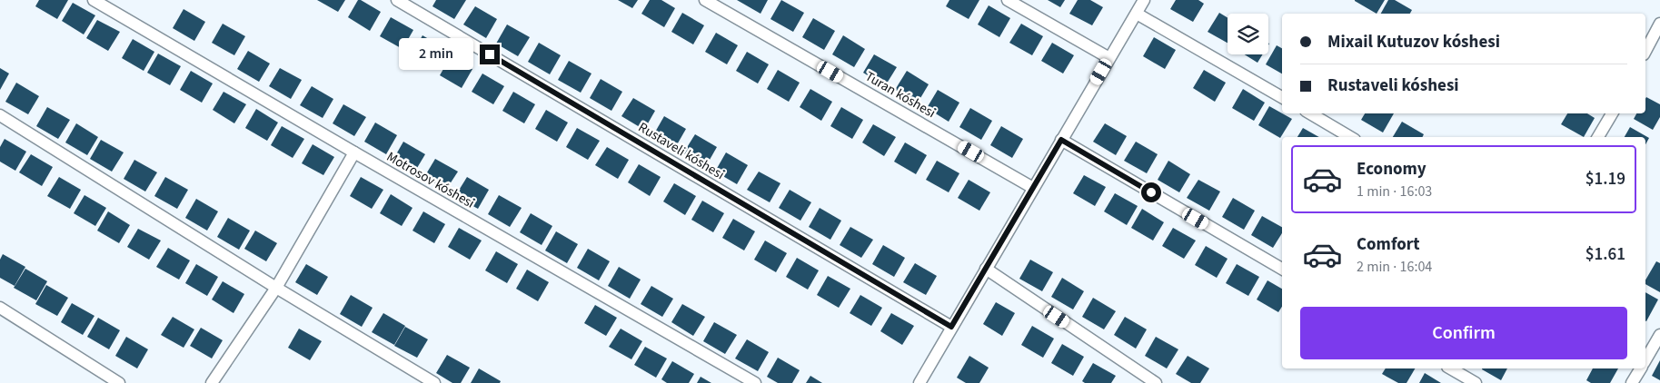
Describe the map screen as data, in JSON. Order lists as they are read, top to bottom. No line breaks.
{"streets":{"street":["Turan kóshesi","Rustaveli kóshesi","Motrosov kóshesi"]},"page":{"banner":["Mixail Kutuzov kóshesi","Rustaveli kóshesi"],"bubble":"2 min","list":[{"name":"Economy","note":"1 min · 16:03","value":"$1.19"},{"name":"Comfort","note":"2 min · 16:04","value":"$1.61"}],"buttons":"Confirm"}}
